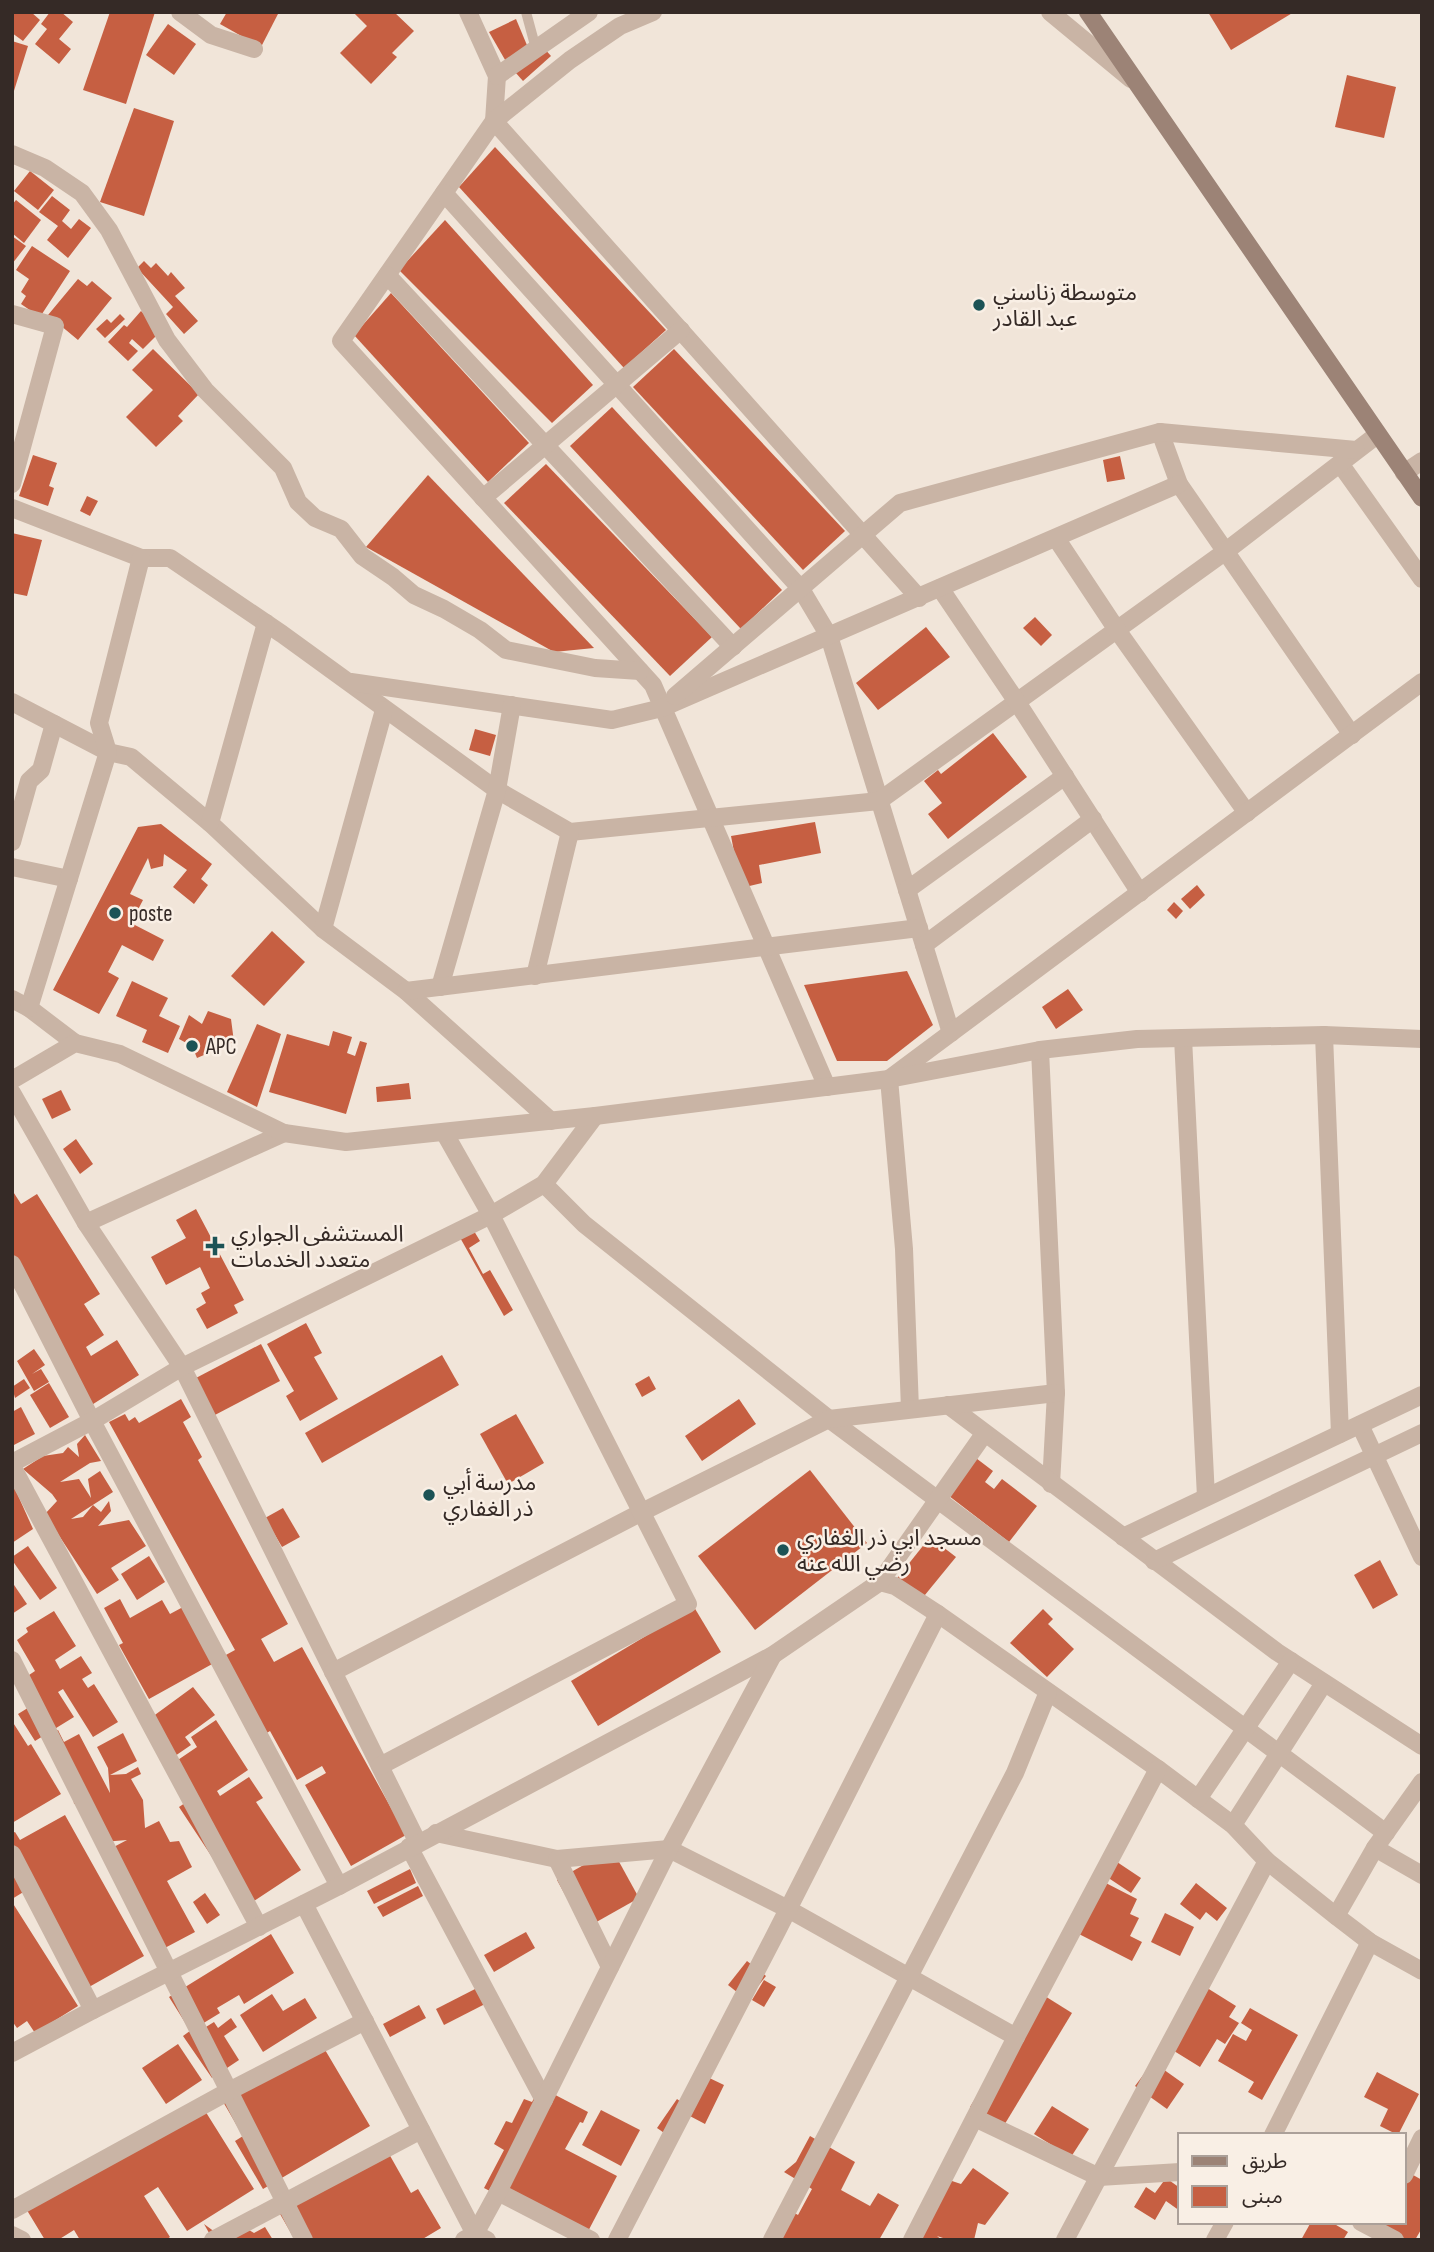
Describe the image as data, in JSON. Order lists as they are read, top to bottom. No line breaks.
{"places":{"other":["متوسطة زناسني عبد القادر","poste","APC","مدرسة أبي ذر الغفاري","مسجد ابي ذر الغفاري رضي الله عنه"],"health":["المستشفى الجواري متعدد الخدمات"]},"legend":["طريق","مبنى"]}
